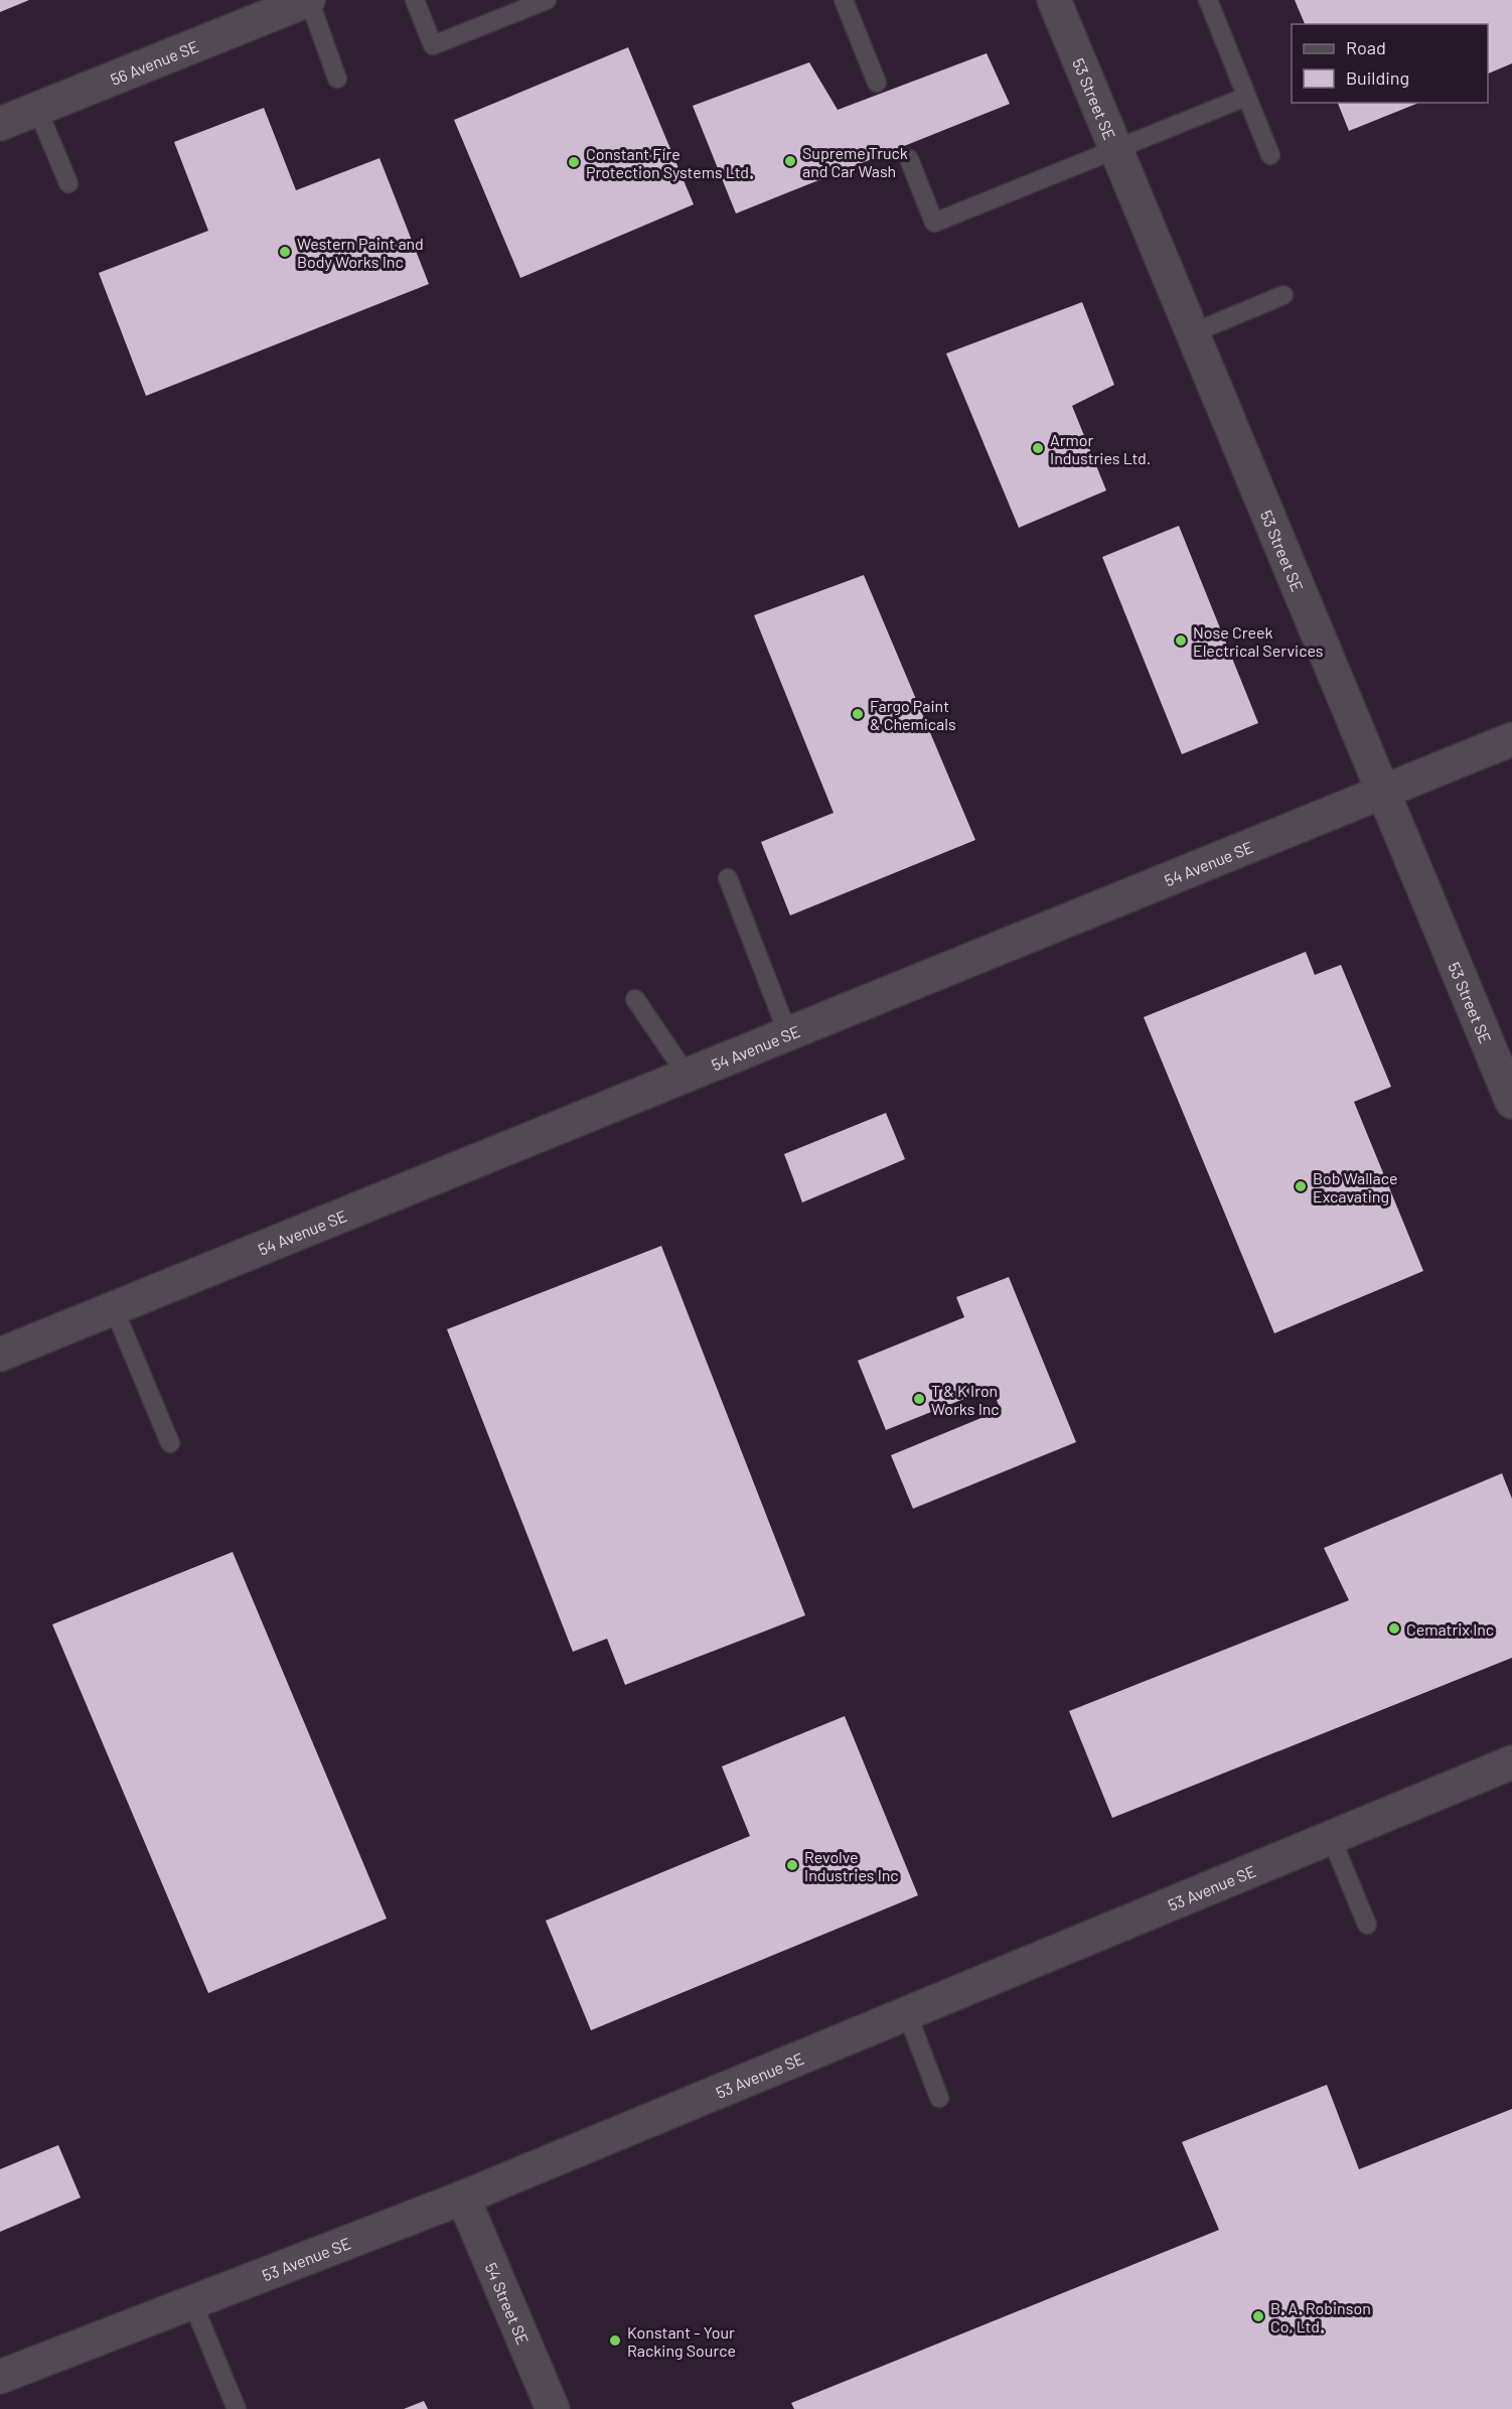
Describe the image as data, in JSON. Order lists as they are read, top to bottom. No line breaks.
{"streets":{"street":["56 Avenue SE","53 Street SE","54 Avenue SE","53 Avenue SE","54 Street SE"]},"crossings":[["53 Street SE","54 Avenue SE"],["53 Avenue SE","54 Street SE"]],"places":["Supreme Truck and Car Wash","Constant Fire Protection Systems Ltd.","Western Paint and Body Works Inc","Armor Industries Ltd.","Nose Creek Electrical Services","Fargo Paint & Chemicals","Bob Wallace Excavating","T & K Iron Works Inc","Cematrix Inc","Revolve Industries Inc","B. A. Robinson Co, Ltd.","Konstant - Your Racking Source"],"legend":["Road","Building"]}
